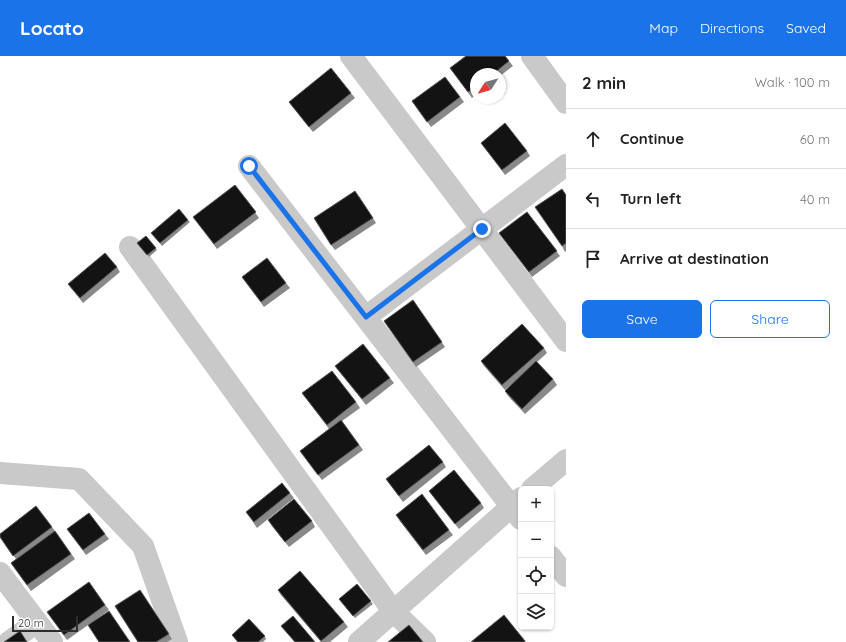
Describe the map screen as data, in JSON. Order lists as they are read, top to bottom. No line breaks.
{"scale_bar":"20 m","north":"bottom left","page":{"header":"Locato","nav":["Map","Directions","Saved"],"heading":["2 min","Walk · 100 m"],"list":[["Continue","60 m"],["Turn left","40 m"],"Arrive at destination"],"buttons":["Save","Share"],"map_buttons":["+","−"],"scale":"20 m"}}
